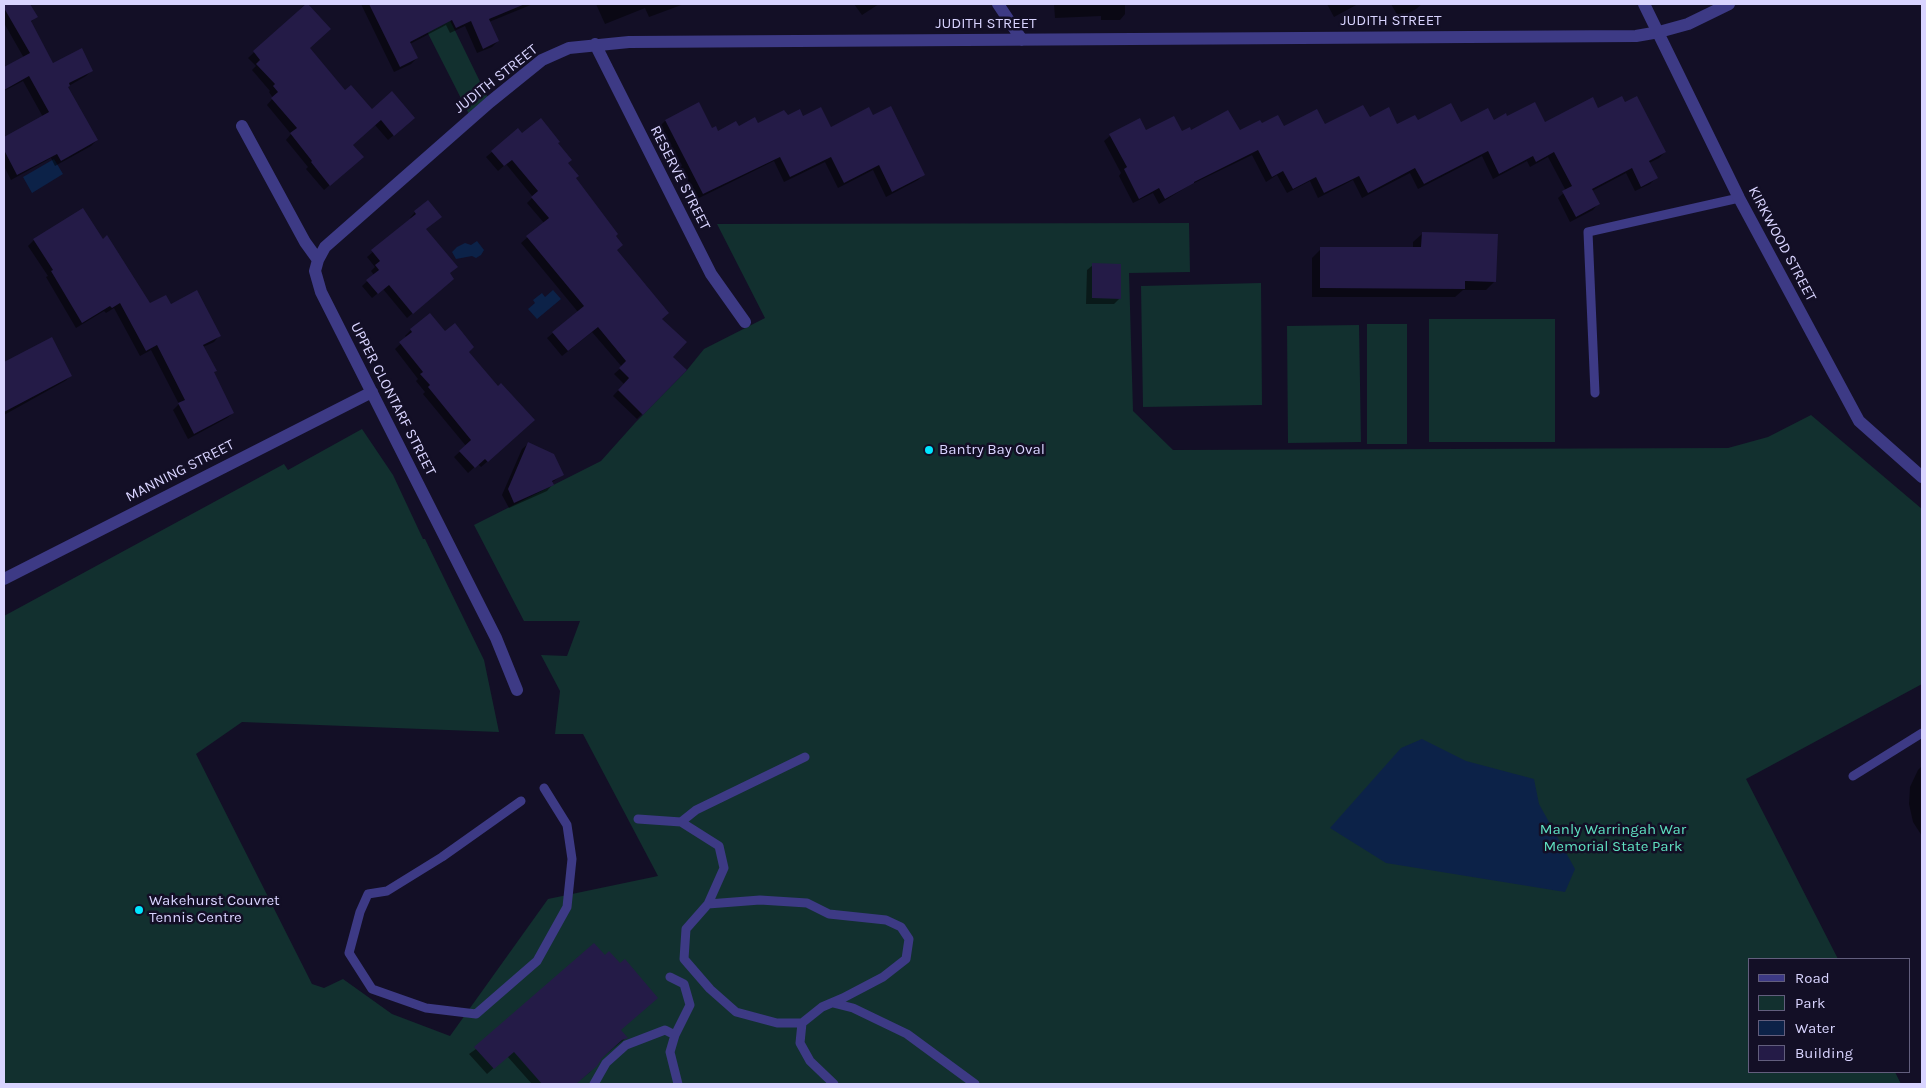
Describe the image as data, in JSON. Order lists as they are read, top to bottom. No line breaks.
{"streets":{"street":["JUDITH STREET","RESERVE STREET","KIRKWOOD STREET","UPPER CLONTARF STREET","MANNING STREET"]},"crossings":[["JUDITH STREET","RESERVE STREET"],["JUDITH STREET","KIRKWOOD STREET"],["JUDITH STREET","UPPER CLONTARF STREET"],["UPPER CLONTARF STREET","MANNING STREET"]],"parks":["Manly Warringah War Memorial State Park"],"places":["Bantry Bay Oval","Wakehurst Couvret Tennis Centre"],"legend":["Road","Park","Water","Building"]}
